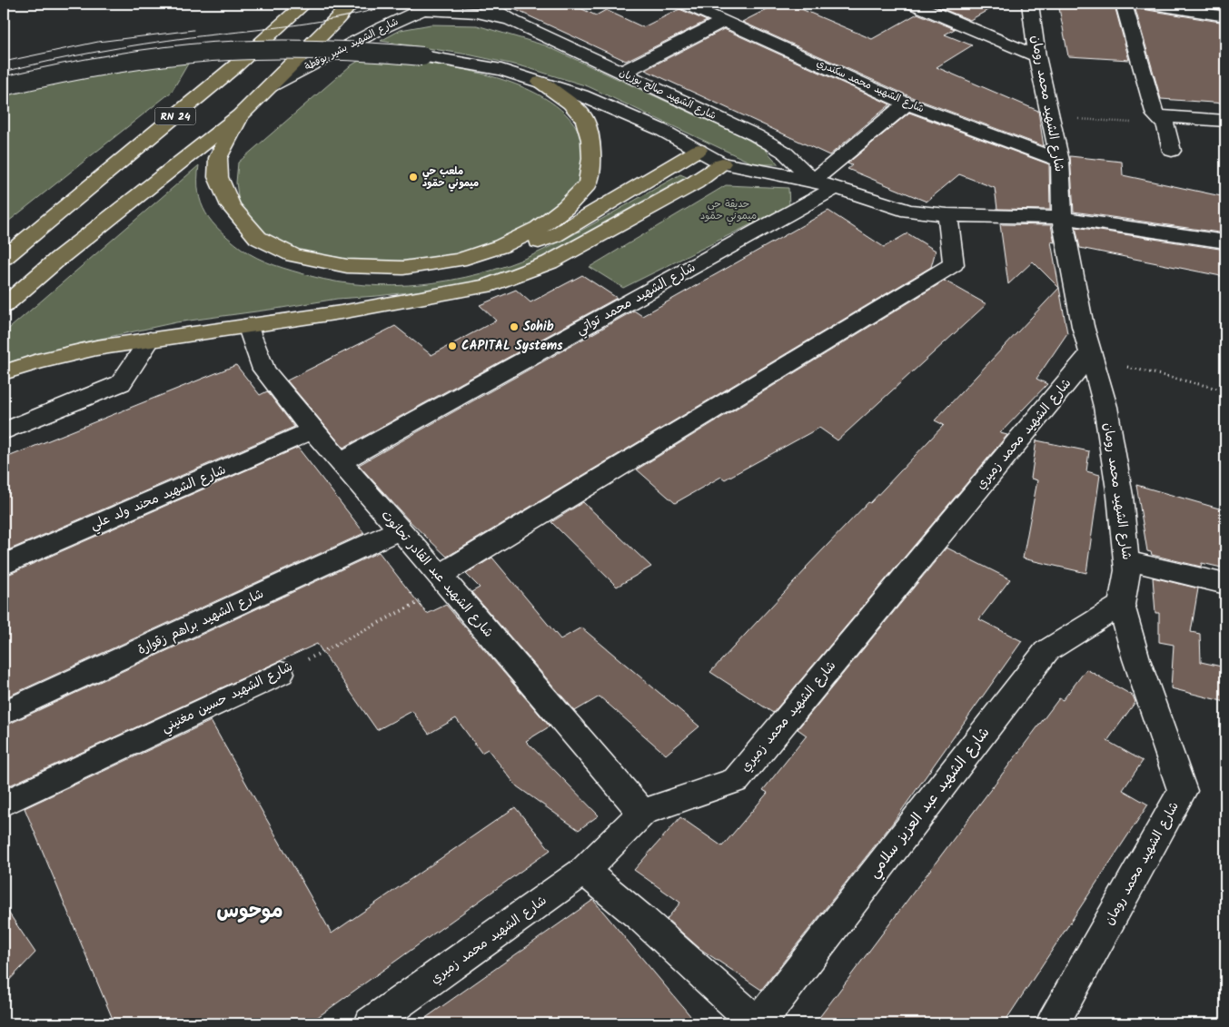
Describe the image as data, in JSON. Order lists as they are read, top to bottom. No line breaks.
{"streets":{"highway":["RN 24"],"street":["شارع الشهيد بشير بوقطة","شارع الشهيد محمد سكندري","شارع الشهيد صالح بوزيان","شارع الشهيد محمد رومان","شارع الشهيد محمد تواتي","شارع الشهيد محمد زميري","شارع الشهيد محند ولد علي","شارع الشهيد عبد القادر تحانوت","شارع الشهيد براهم زقوارة","شارع الشهيد حسين مغنيني","شارع الشهيد عبد العزيز سلامي"]},"crossings":[["شارع الشهيد بشير بوقطة","شارع الشهيد صالح بوزيان"],["شارع الشهيد محمد سكندري","شارع الشهيد محمد رومان"],["شارع الشهيد محمد رومان","شارع الشهيد محمد زميري"],["شارع الشهيد محمد رومان","شارع الشهيد عبد العزيز سلامي"],["شارع الشهيد محمد تواتي","شارع الشهيد عبد القادر تحانوت"],["شارع الشهيد محمد زميري","شارع الشهيد عبد القادر تحانوت"],["شارع الشهيد محند ولد علي","شارع الشهيد عبد القادر تحانوت"],["شارع الشهيد عبد القادر تحانوت","شارع الشهيد براهم زقوارة"],["شارع الشهيد عبد القادر تحانوت","شارع الشهيد حسين مغنيني"]],"districts":["موحوس"],"parks":["حديقة حي ميموني حمّود"],"places":["ملعب حي ميموني حمّود","Sohib","CAPITAL Systems"]}
